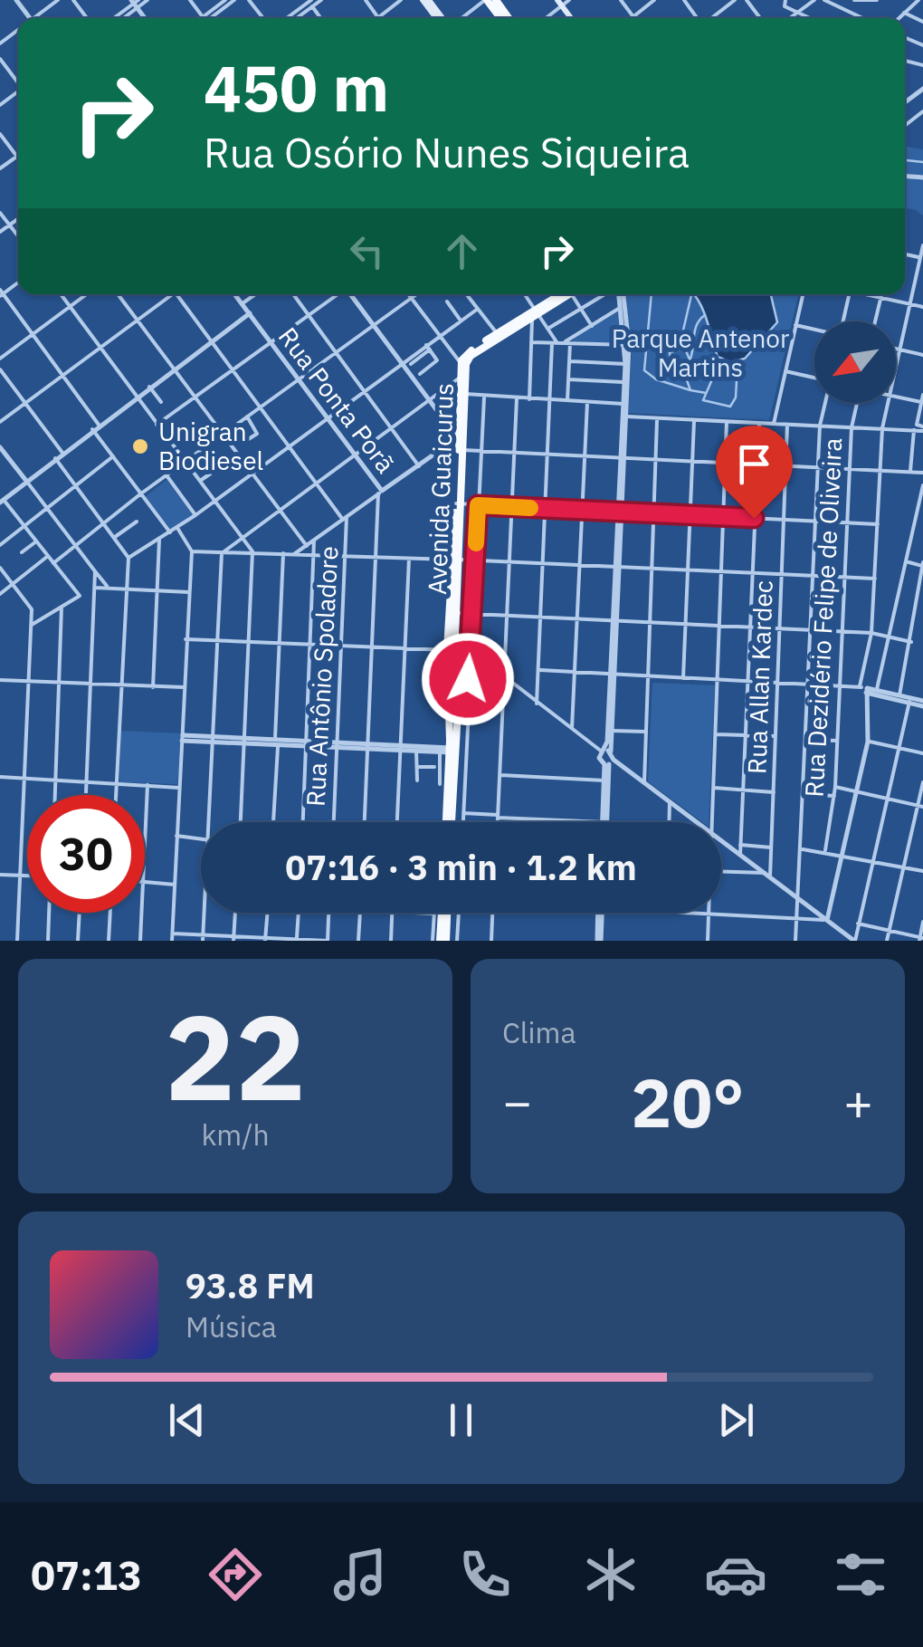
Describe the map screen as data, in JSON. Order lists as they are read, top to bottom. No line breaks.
{"streets":{"main road":["Avenida Guaicurus"],"street":["Rua Ponta Porã","Rua Dezidério Felipe de Oliveira","Rua Antônio Spoladore","Rua Allan Kardec"]},"parks":["Parque Antenor Martins"],"places":["Unigran Biodiesel"],"north":"bottom left","page":{"turn":["450 m","Rua Osório Nunes Siqueira"],"limit":"30","trip":"07:16 · 3 min · 1.2 km","tile":[["22","km/h"],"Clima"],"heat":["−","20°","+"],"song":["93.8 FM","Música"],"tabs":"07:13"}}
